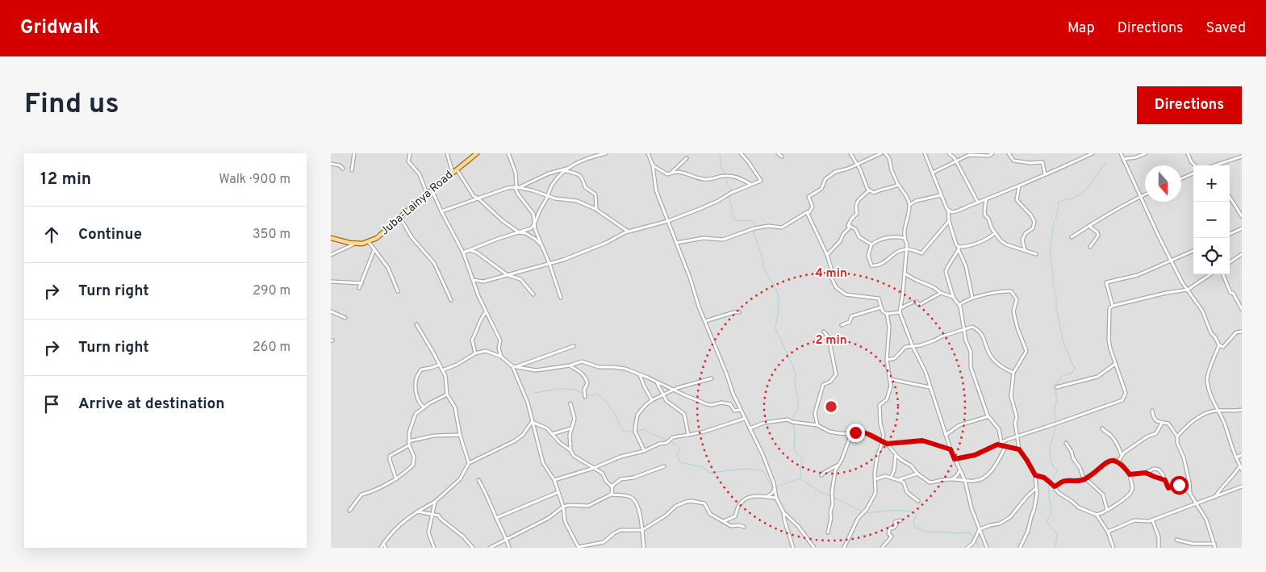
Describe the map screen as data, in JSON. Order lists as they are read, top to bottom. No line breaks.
{"streets":{"main road":["Juba-Lainya Road"]},"north":"bottom","page":{"header":"Gridwalk","nav":["Map","Directions","Saved"],"buttons":"Directions","title":"Find us","heading":["12 min","Walk · 900 m"],"map_buttons":["+","−"],"list":[["Continue","350 m"],["Turn right","290 m"],["Turn right","260 m"],"Arrive at destination"]},"rings":["4 min","2 min"]}
